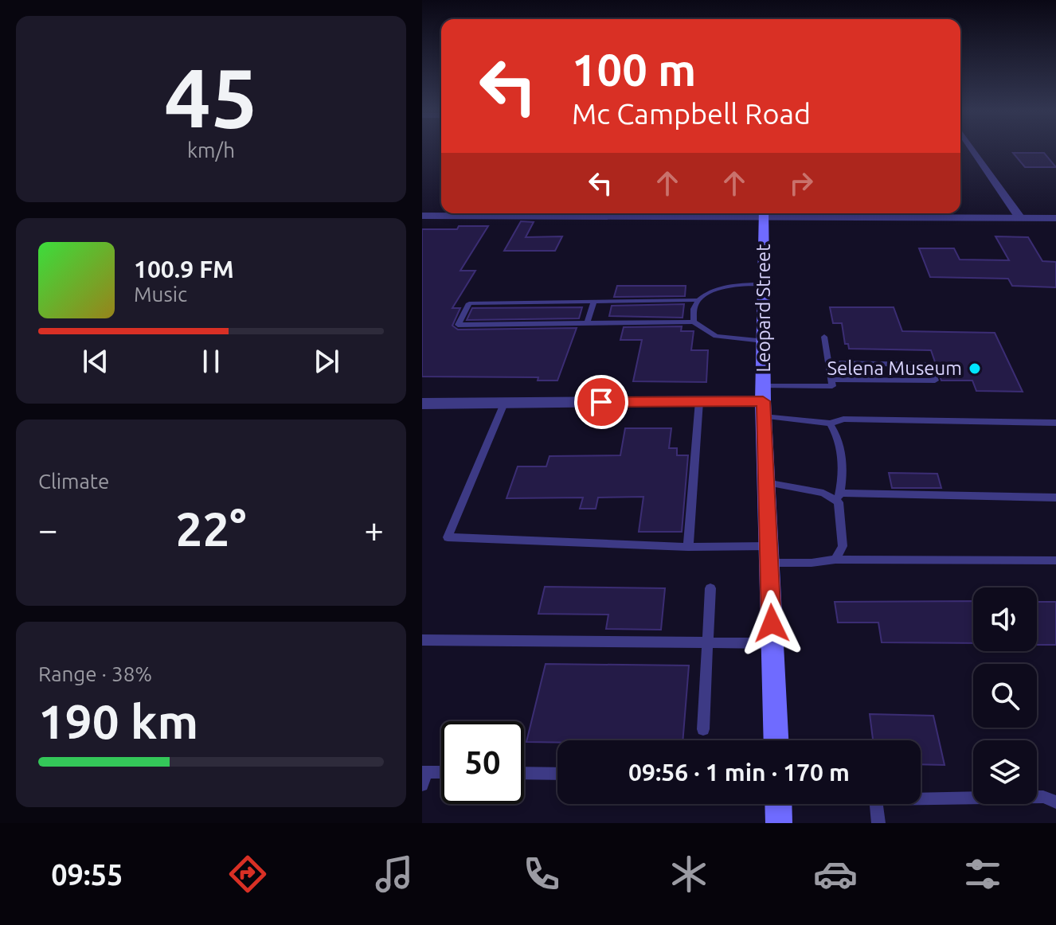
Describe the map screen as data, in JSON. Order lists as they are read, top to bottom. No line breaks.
{"streets":{"main road":["Leopard Street"]},"places":["Selena Museum"],"page":{"tile":[["45","km/h"],"Climate",["Range · 38%","190 km"]],"turn":["100 m","Mc Campbell Road"],"song":["100.9 FM","Music"],"heat":["−","22°","+"],"limit":"50","trip":"09:56 · 1 min · 170 m","tabs":"09:55"}}
